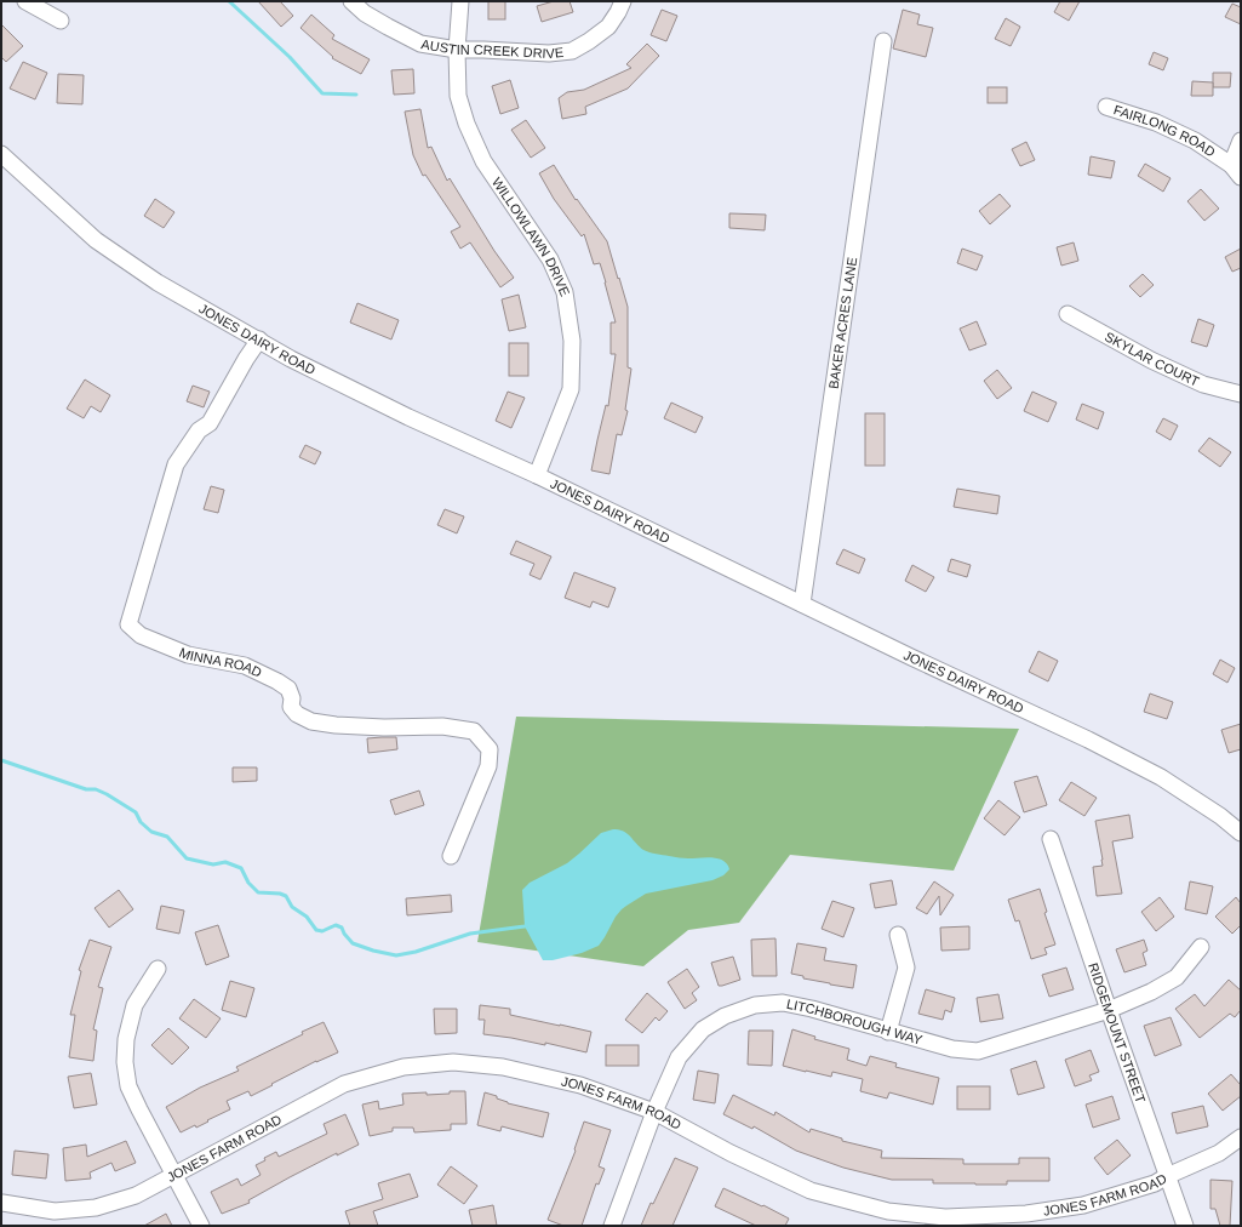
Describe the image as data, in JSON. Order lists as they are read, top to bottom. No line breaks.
{"streets":{"street":["AUSTIN CREEK DRIVE","FAIRLONG ROAD","WILLOWLAWN DRIVE","BAKER ACRES LANE","JONES DAIRY ROAD","SKYLAR COURT","MINNA ROAD","LITCHBOROUGH WAY","RIDGEMOUNT STREET","JONES FARM ROAD"]},"crossings":[["AUSTIN CREEK DRIVE","WILLOWLAWN DRIVE"],["WILLOWLAWN DRIVE","JONES DAIRY ROAD"],["BAKER ACRES LANE","JONES DAIRY ROAD"],["JONES DAIRY ROAD","MINNA ROAD"],["LITCHBOROUGH WAY","RIDGEMOUNT STREET"],["LITCHBOROUGH WAY","JONES FARM ROAD"],["RIDGEMOUNT STREET","JONES FARM ROAD"]]}
